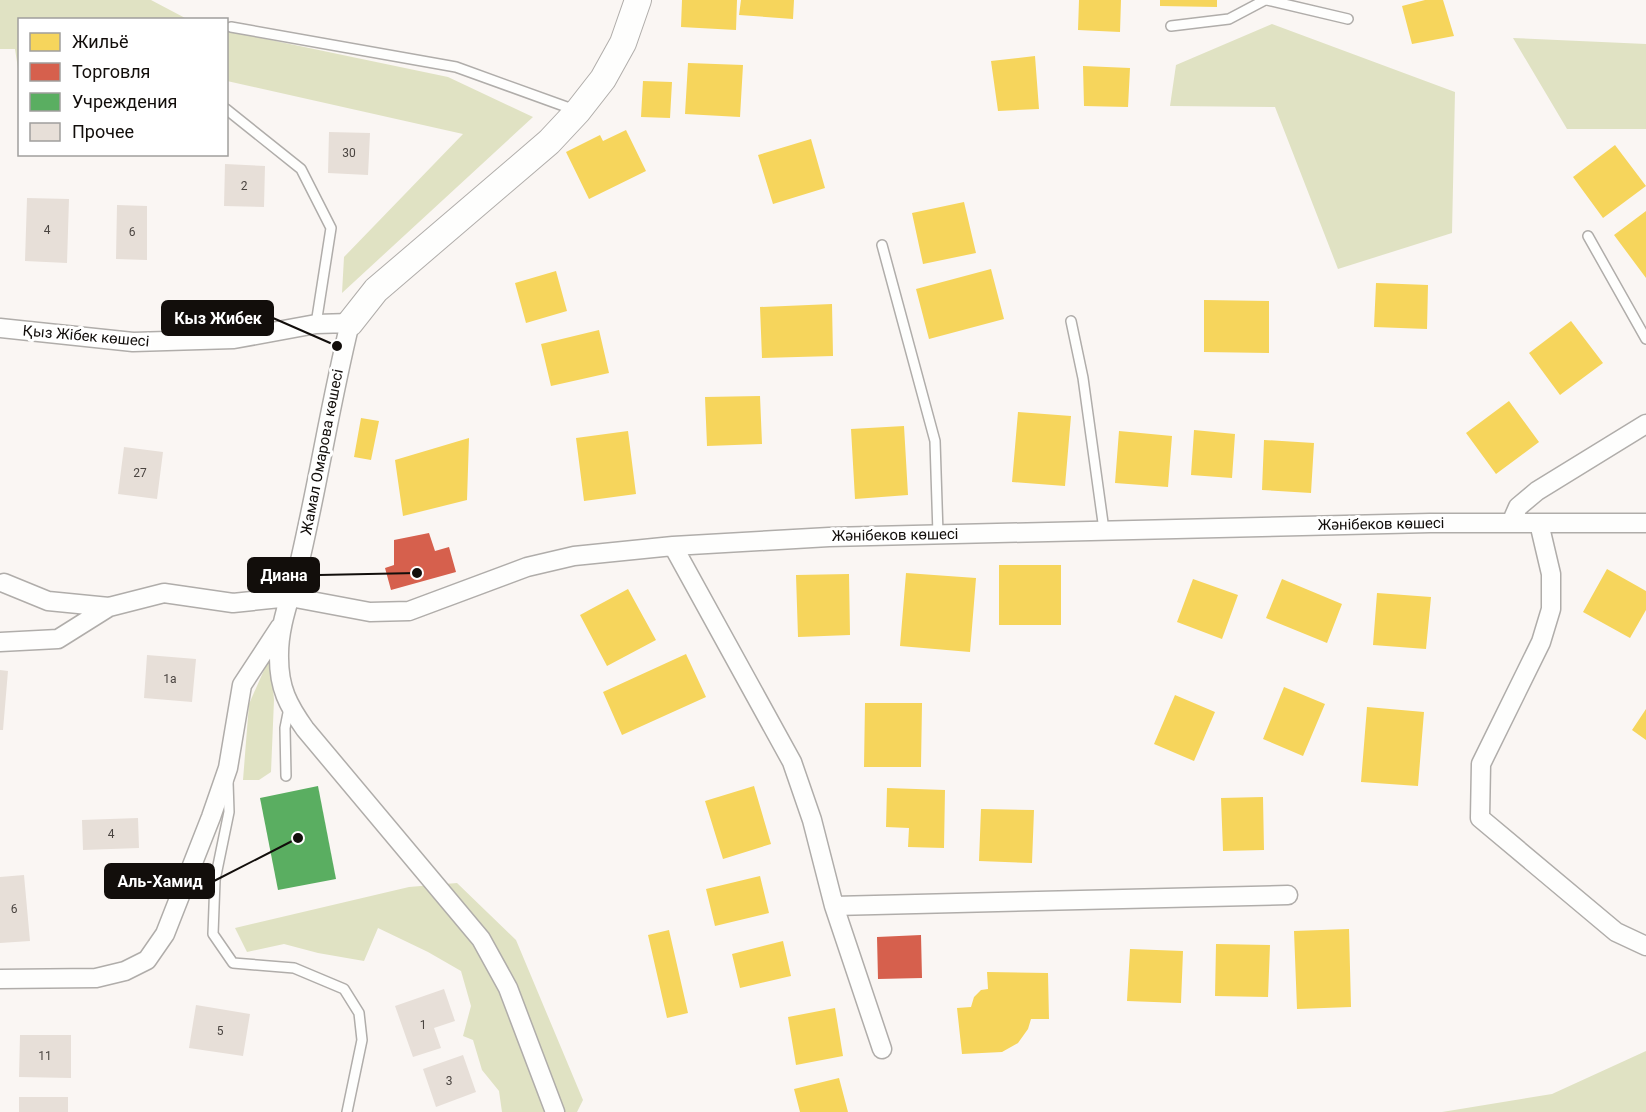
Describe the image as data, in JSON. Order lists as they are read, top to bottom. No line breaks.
{"streets":{"street":["Қыз Жібек көшесі","Жамал Омарова көшесі","Жәнібеков көшесі"]},"crossings":[["Қыз Жібек көшесі","Жамал Омарова көшесі"],["Жамал Омарова көшесі","Жәнібеков көшесі"]],"places":["Кыз Жибек","Диана","Аль-Хамид"],"house_numbers":["30","2","4","6","27","1а","4","6","1","5","11","3"],"legend":["Жильё","Торговля","Учреждения","Прочее"]}
